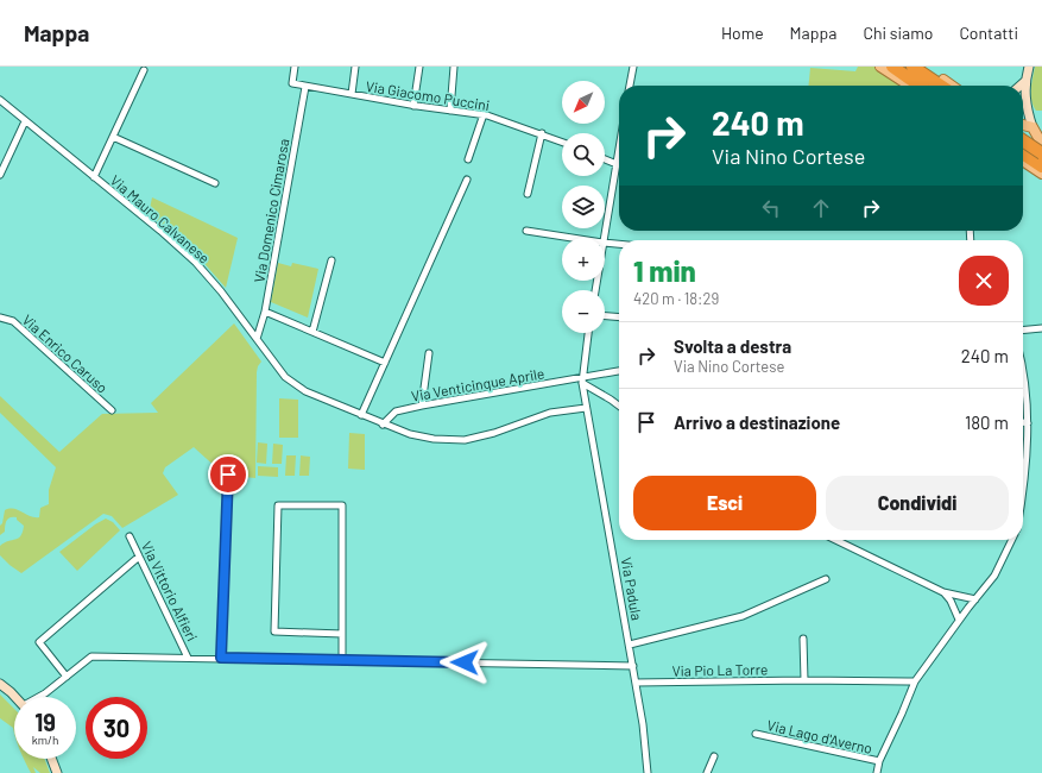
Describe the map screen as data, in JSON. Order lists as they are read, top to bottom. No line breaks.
{"streets":{"street":["Via Giacomo Puccini","Via Domenico Cimarosa","Via Mauro Calvanese","Via Enrico Caruso","Via Venticinque Aprile","Via Padula","Via Vittorio Alfieri","Via Pio La Torre","Via Lago d'Averno"]},"crossings":[["Via Giacomo Puccini","Via Domenico Cimarosa"],["Via Domenico Cimarosa","Via Mauro Calvanese"],["Via Mauro Calvanese","Via Venticinque Aprile"],["Via Mauro Calvanese","Via Padula"],["Via Venticinque Aprile","Via Padula"],["Via Padula","Via Pio La Torre"]],"north":"bottom left","page":{"header":"Mappa","nav":["Home","Mappa","Chi siamo","Contatti"],"map_buttons":["+","−"],"turn":["240 m","Via Nino Cortese"],"heading":["1 min","420 m · 18:29"],"list":[{"name":"Svolta a destra","note":"Via Nino Cortese","value":"240 m"},{"name":"Arrivo a destinazione","value":"180 m"}],"buttons":["Esci","Condividi"],"speed":"19 km/h","limit":"30"}}
